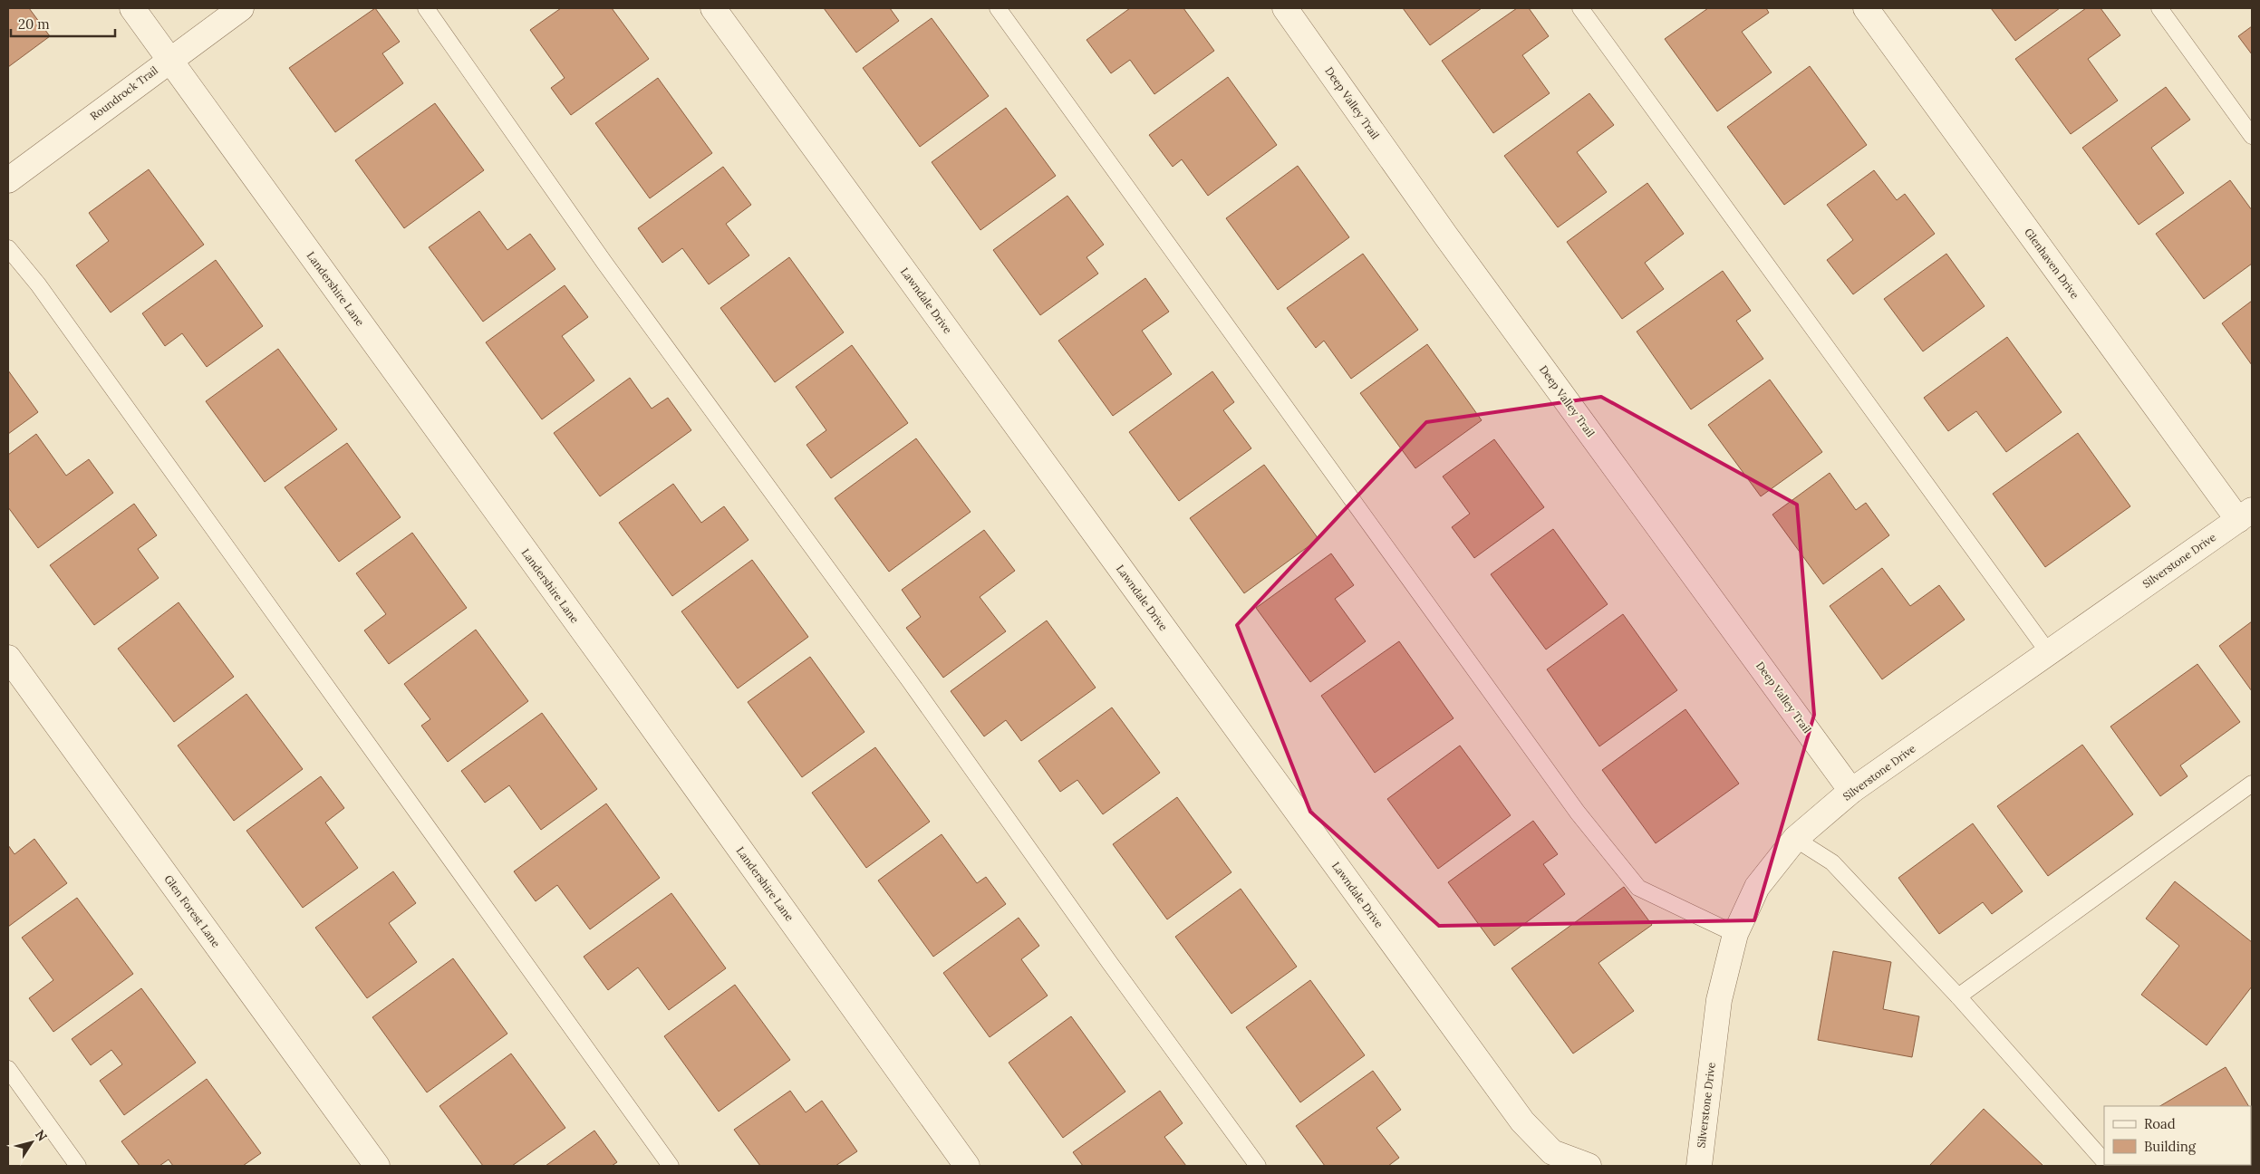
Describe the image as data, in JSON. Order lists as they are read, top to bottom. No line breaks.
{"streets":{"street":["Roundrock Trail","Deep Valley Trail","Glenhaven Drive","Landershire Lane","Lawndale Drive","Silverstone Drive","Glen Forest Lane"]},"crossings":[["Roundrock Trail","Landershire Lane"],["Deep Valley Trail","Silverstone Drive"],["Glenhaven Drive","Silverstone Drive"]],"legend":["Road","Building"],"scale_bar":"20 m","north":"top right"}
